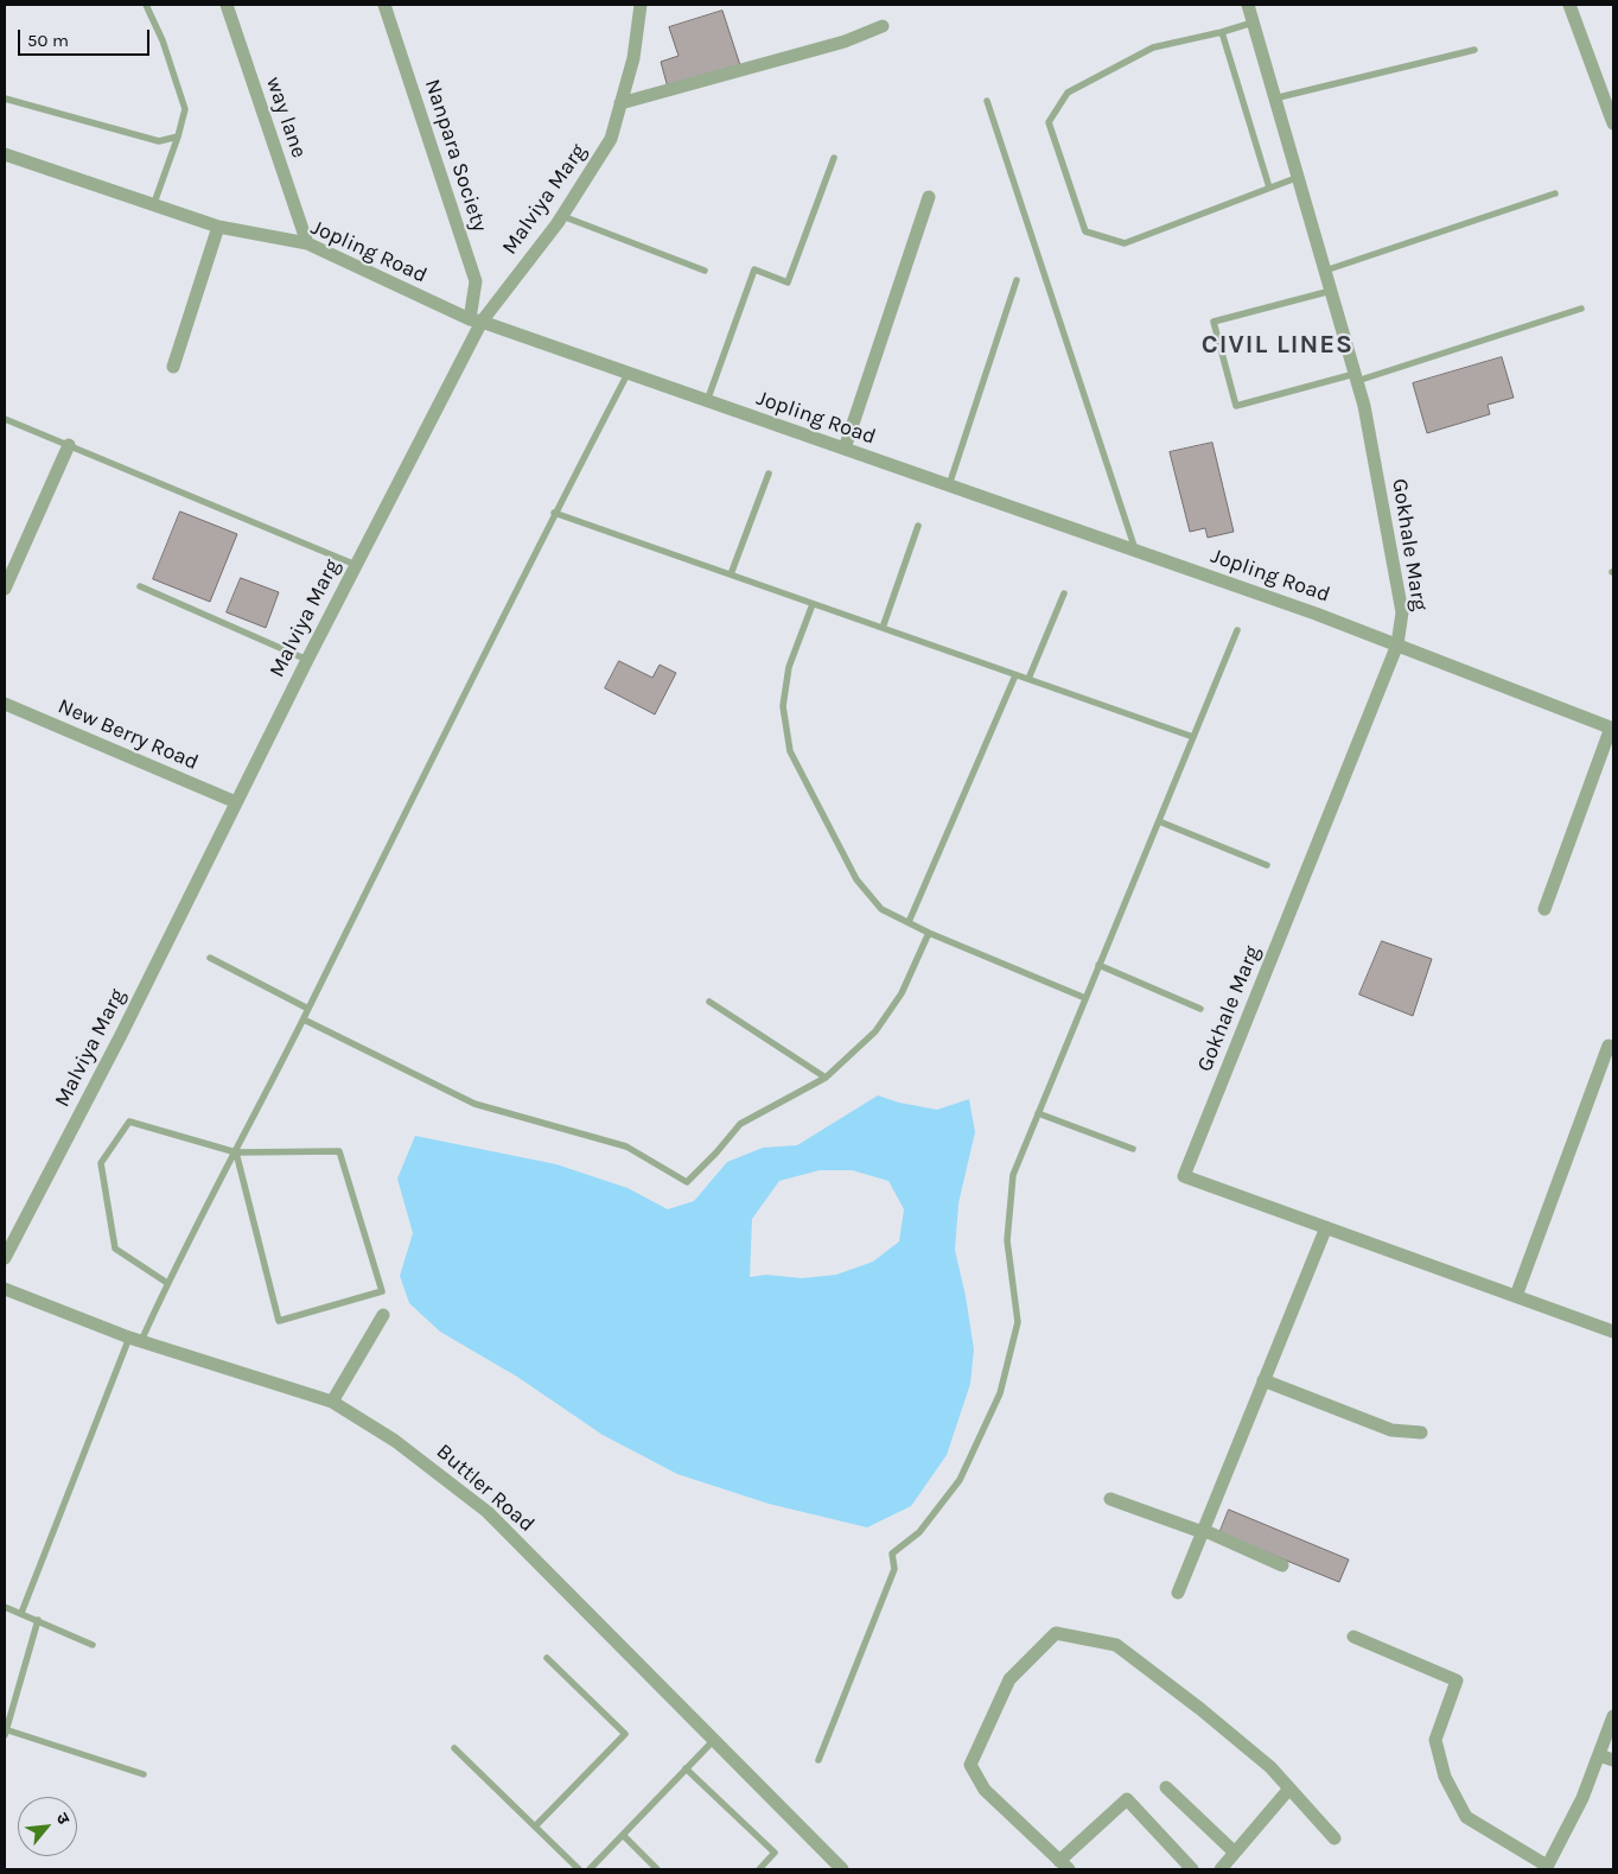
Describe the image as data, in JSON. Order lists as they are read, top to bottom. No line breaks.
{"streets":{"street":["way lane","Nanpara Society","Malviya Marg","Jopling Road","Gokhale Marg","New Berry Road","Buttler Road"]},"crossings":[["way lane","Jopling Road"],["Nanpara Society","Malviya Marg"],["Nanpara Society","Jopling Road"],["Malviya Marg","Jopling Road"],["Malviya Marg","New Berry Road"],["Jopling Road","Gokhale Marg"]],"districts":["CIVIL LINES"],"scale_bar":"50 m","north":"top right"}
